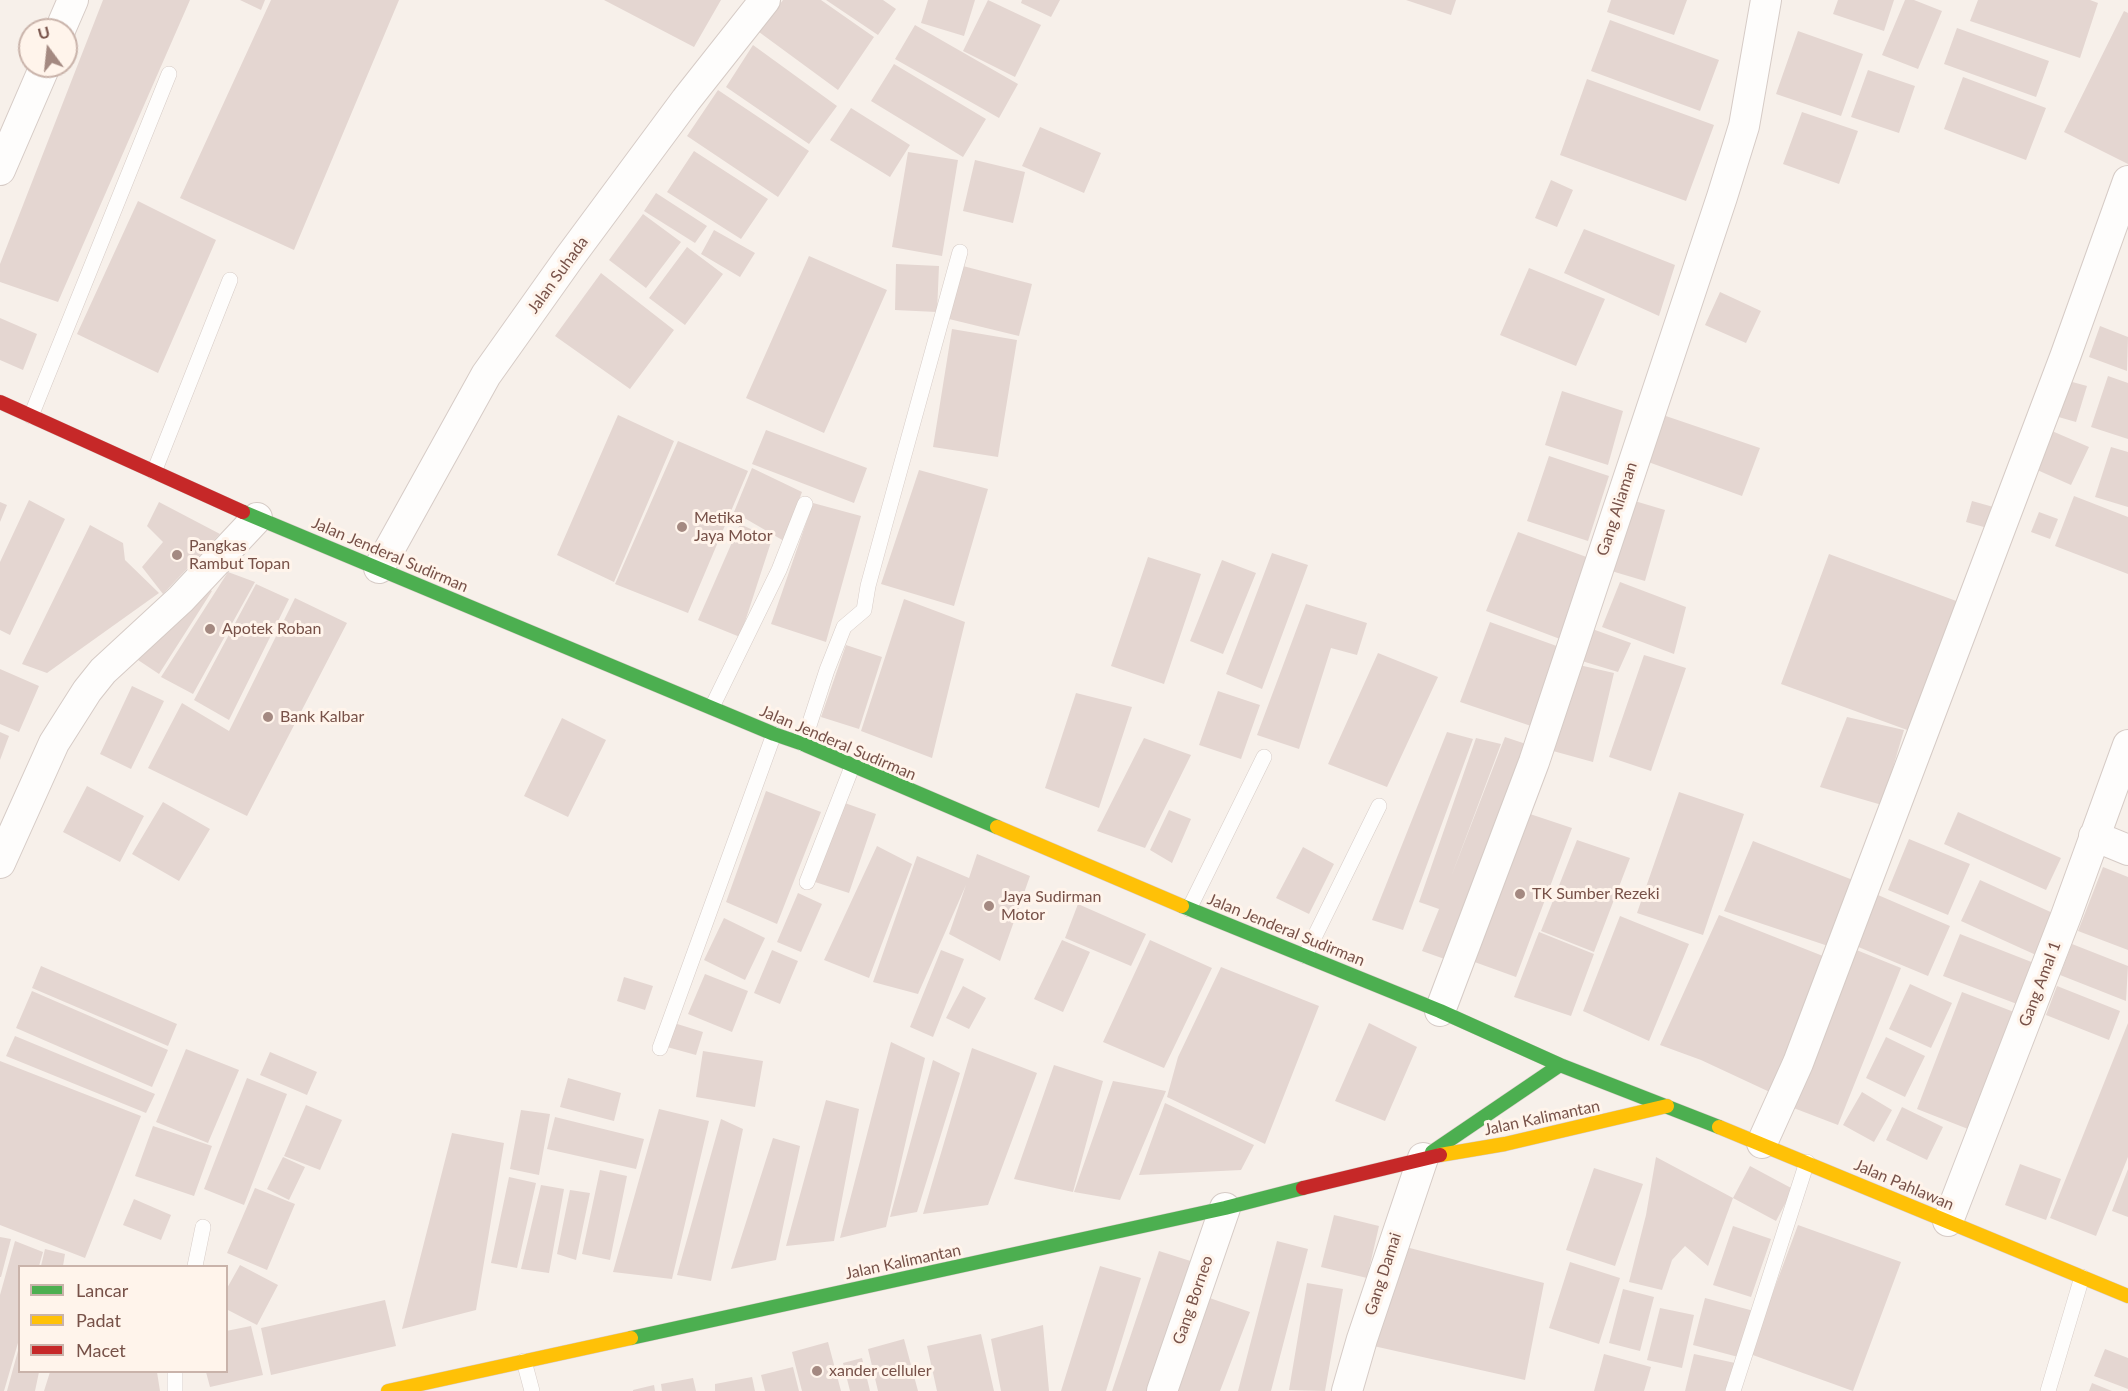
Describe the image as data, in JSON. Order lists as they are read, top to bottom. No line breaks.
{"streets":{"main road":["Jalan Jenderal Sudirman","Jalan Kalimantan","Jalan Pahlawan"],"street":["Jalan Suhada","Gang Aliaman","Gang Amal 1","Gang Damai","Gang Borneo"]},"crossings":[["Jalan Suhada","Jalan Jenderal Sudirman"],["Gang Aliaman","Jalan Jenderal Sudirman"],["Jalan Jenderal Sudirman","Jalan Kalimantan"],["Jalan Jenderal Sudirman","Jalan Pahlawan"],["Gang Amal 1","Jalan Pahlawan"],["Jalan Kalimantan","Jalan Pahlawan"],["Jalan Kalimantan","Gang Damai"],["Jalan Kalimantan","Gang Borneo"]],"places":["Metika Jaya Motor","Pangkas Rambut Topan","Apotek Roban","Bank Kalbar","TK Sumber Rezeki","Jaya Sudirman Motor","xander celluler"],"legend":["Lancar","Padat","Macet"],"north":"top"}
